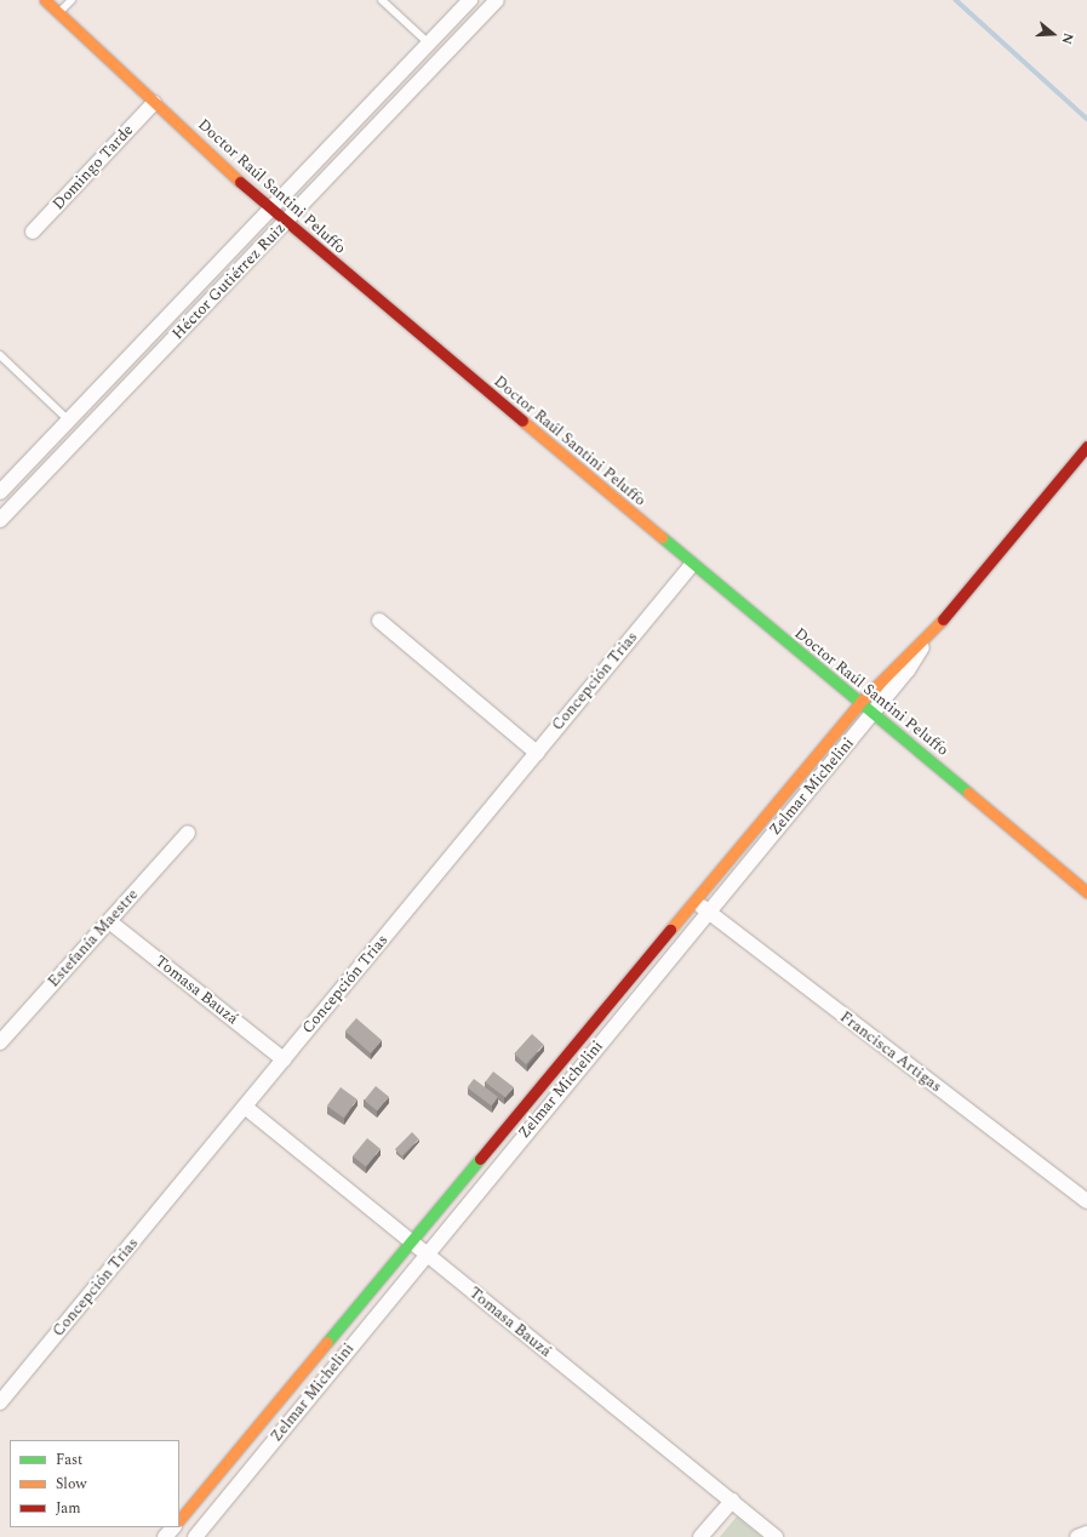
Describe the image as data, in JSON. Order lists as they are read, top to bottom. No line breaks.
{"streets":{"street":["Domingo Tarde","Doctor Raúl Santini Peluffo","Héctor Gutiérrez Ruiz","Concepción Trias","Zelmar Michelini","Estefanía Maestre","Tomasa Bauzá","Francisca Artigas"]},"crossings":[["Domingo Tarde","Doctor Raúl Santini Peluffo"],["Doctor Raúl Santini Peluffo","Héctor Gutiérrez Ruiz"],["Doctor Raúl Santini Peluffo","Concepción Trias"],["Doctor Raúl Santini Peluffo","Zelmar Michelini"],["Concepción Trias","Tomasa Bauzá"],["Zelmar Michelini","Tomasa Bauzá"],["Zelmar Michelini","Francisca Artigas"],["Estefanía Maestre","Tomasa Bauzá"]],"legend":["Fast","Slow","Jam"],"north":"right"}
